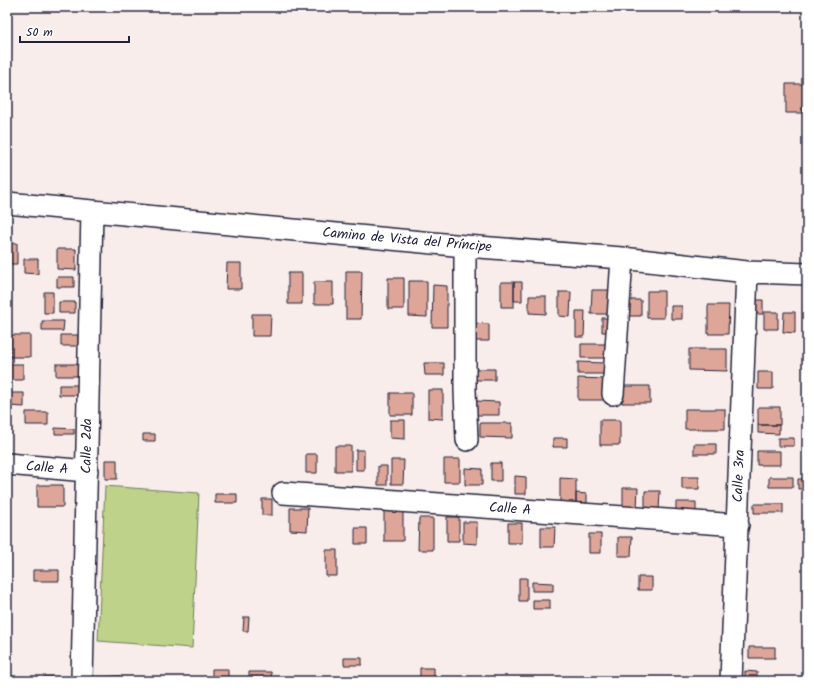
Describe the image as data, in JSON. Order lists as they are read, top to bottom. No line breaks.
{"streets":{"street":["Camino de Vista del Príncipe","Calle 2da","Calle A","Calle 3ra"]},"crossings":[["Camino de Vista del Príncipe","Calle 2da"],["Camino de Vista del Príncipe","Calle 3ra"],["Calle 2da","Calle A"],["Calle A","Calle 3ra"]],"scale_bar":"50 m"}
